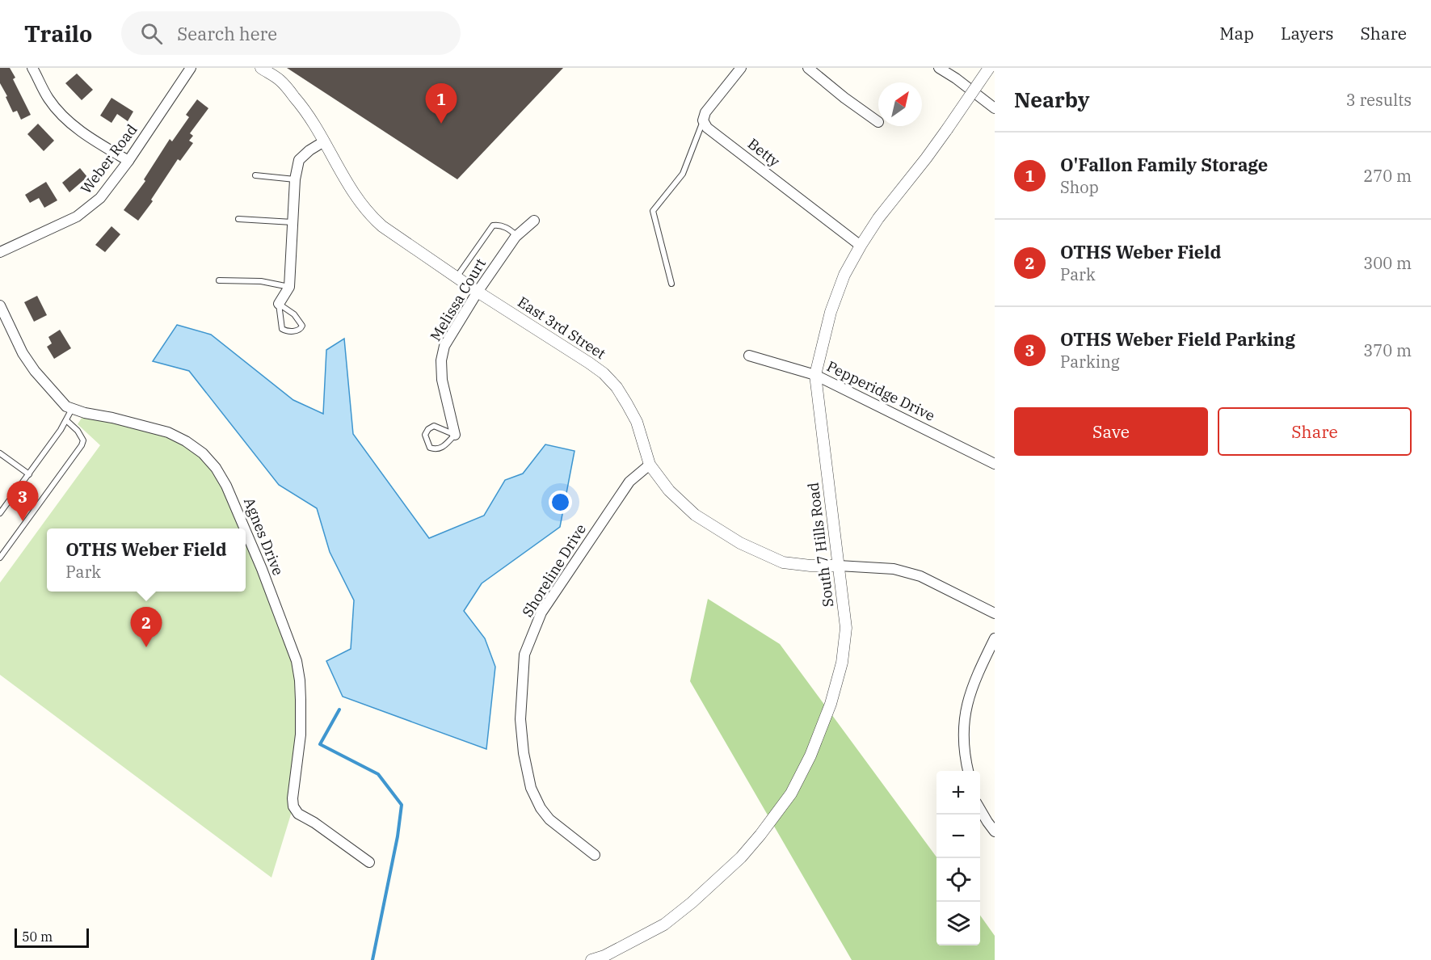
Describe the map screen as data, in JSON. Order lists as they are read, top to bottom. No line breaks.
{"streets":{"street":["Betty","Weber Road","Melissa Court","East 3rd Street","Pepperidge Drive","Agnes Drive","South 7 Hills Road","Shoreline Drive"]},"crossings":[["Betty","South 7 Hills Road"],["Melissa Court","East 3rd Street"],["East 3rd Street","South 7 Hills Road"],["East 3rd Street","Shoreline Drive"],["Pepperidge Drive","South 7 Hills Road"]],"scale_bar":"50 m","north":"top right","page":{"header":"Trailo","search":"Search here","nav":["Map","Layers","Share"],"heading":["Nearby","3 results"],"pins":["1","3","2"],"list":[{"mark":"1","name":"O'Fallon Family Storage","note":"Shop","value":"270 m"},{"mark":"2","name":"OTHS Weber Field","note":"Park","value":"300 m"},{"mark":"3","name":"OTHS Weber Field Parking","note":"Parking","value":"370 m"}],"buttons":["Save","Share"],"popup":["OTHS Weber Field","Park"],"map_buttons":["+","−"],"scale":"50 m"}}
